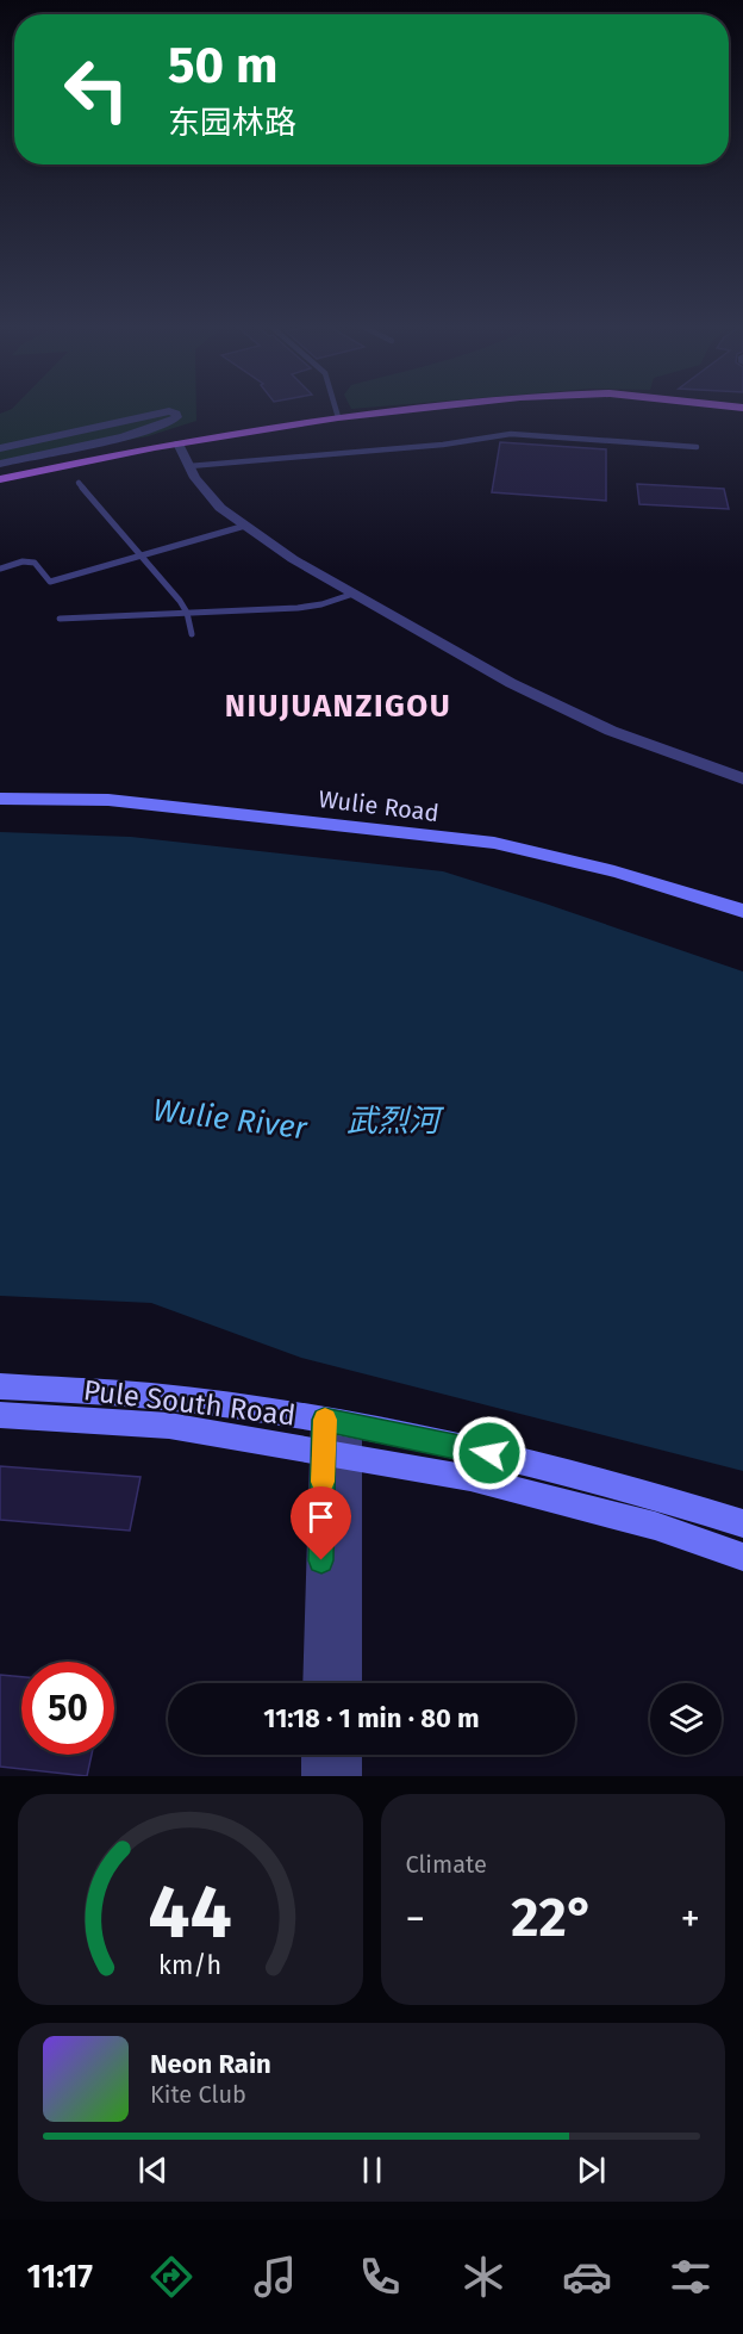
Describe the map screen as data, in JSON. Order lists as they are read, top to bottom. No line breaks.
{"streets":{"main road":["Wulie Road","Pule South Road"]},"districts":["NIUJUANZIGOU"],"water":["Wulie River","武烈河"],"page":{"turn":["50 m","东园林路"],"limit":"50","trip":"11:18 · 1 min · 80 m","tile":"Climate","heat":["−","22°","+"],"song":["Neon Rain","Kite Club"],"tabs":"11:17","gauge":["44","km/h"]}}
